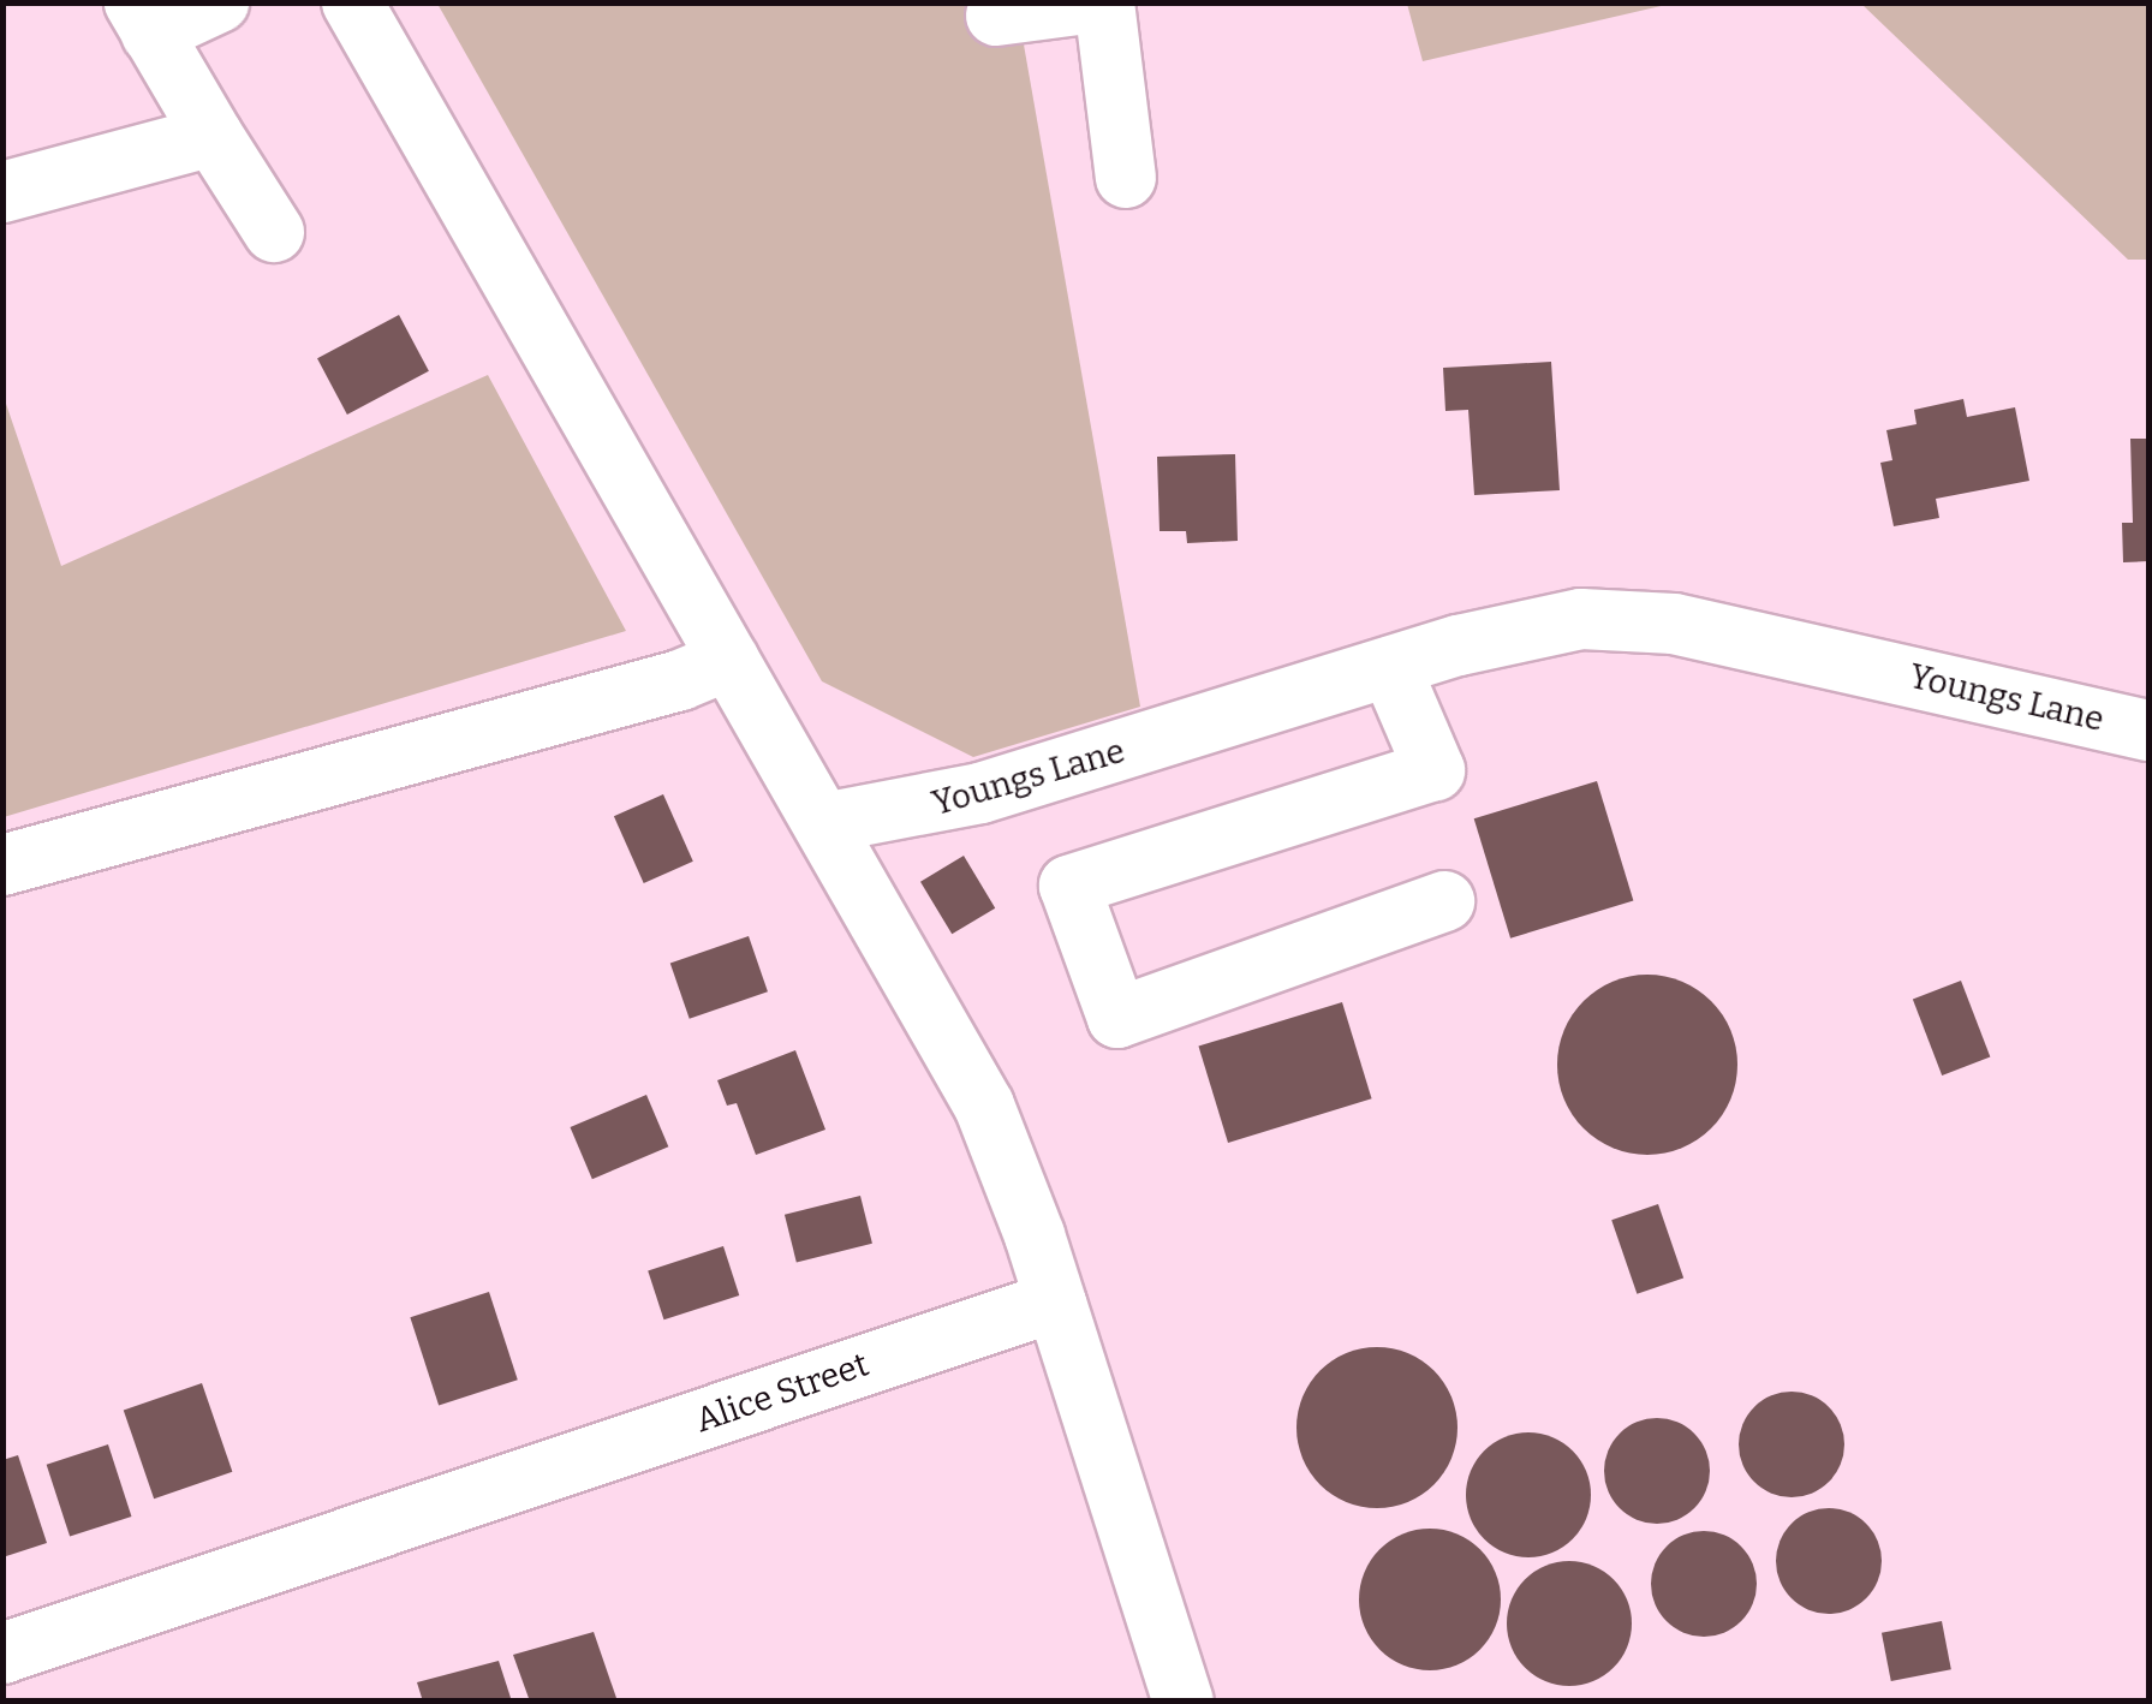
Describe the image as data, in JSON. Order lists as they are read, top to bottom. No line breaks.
{"streets":{"street":["Youngs Lane","Alice Street"]}}
